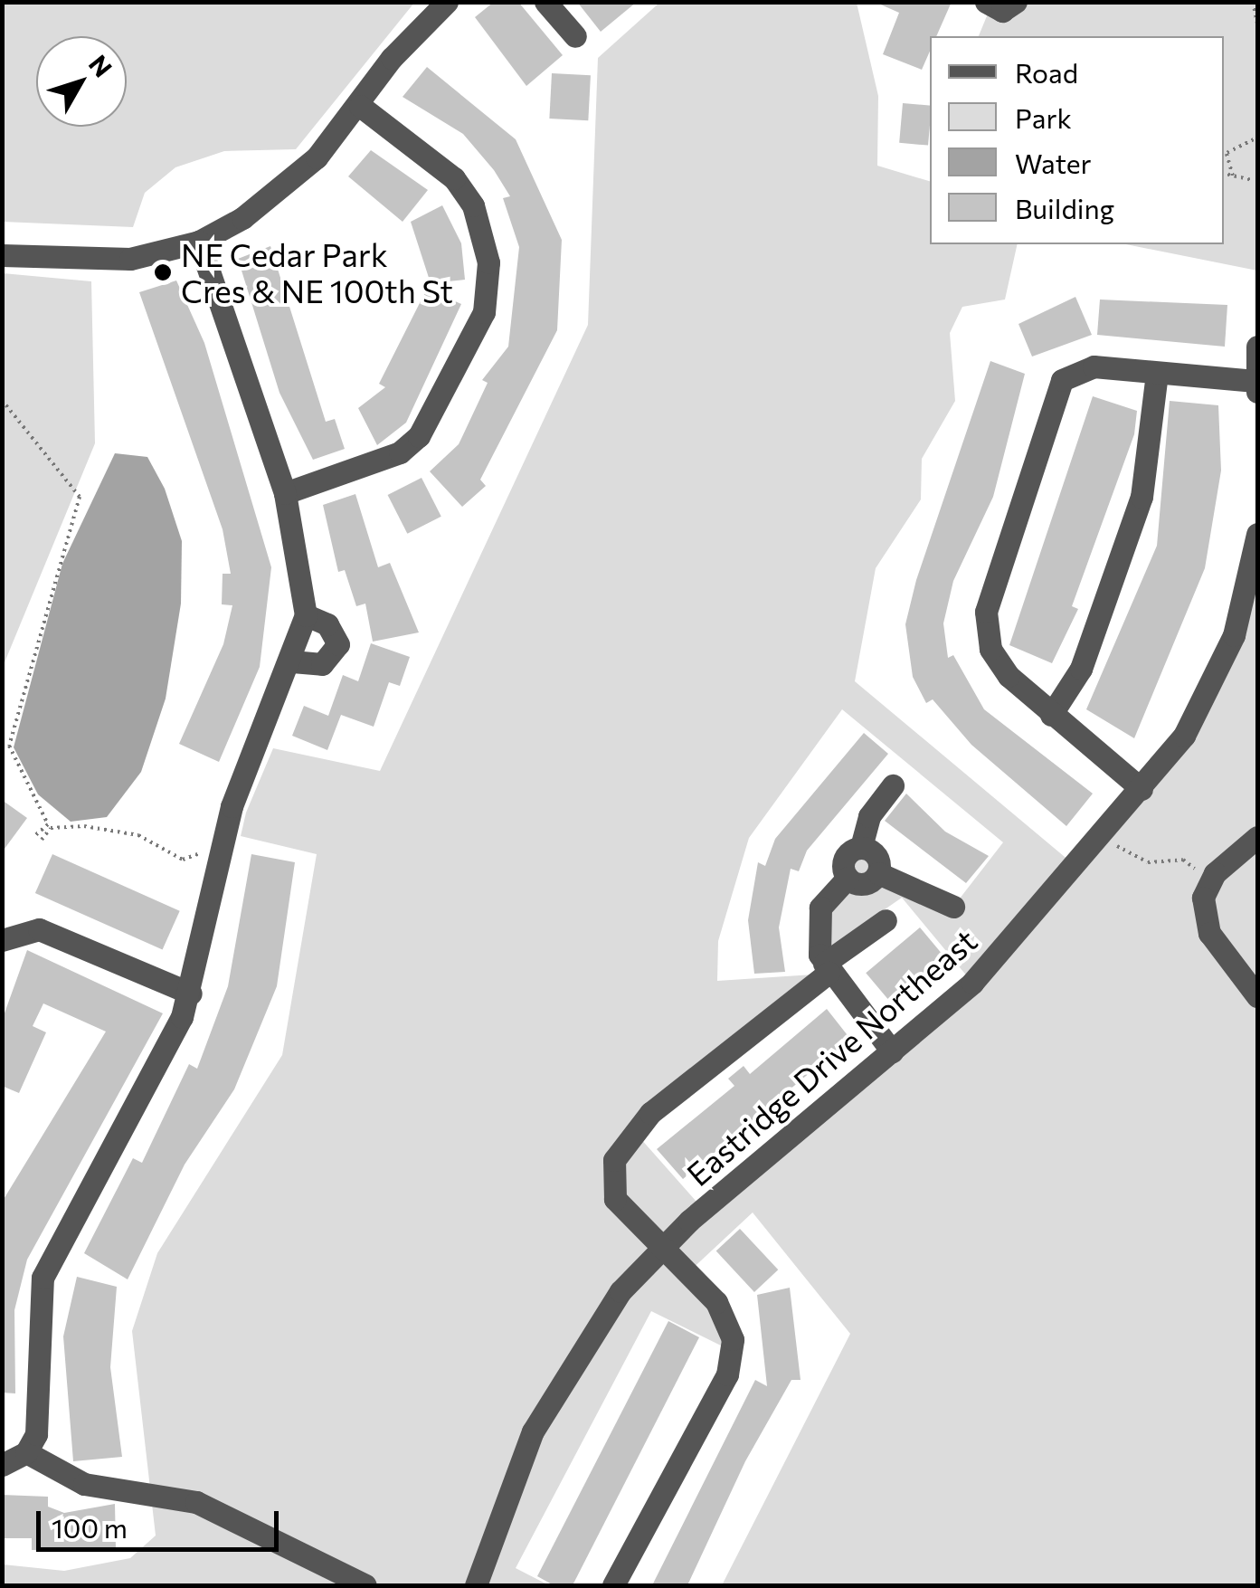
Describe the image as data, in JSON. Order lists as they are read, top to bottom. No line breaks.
{"streets":{"street":["Eastridge Drive Northeast"]},"places":["NE Cedar Park Cres & NE 100th St"],"legend":["Road","Park","Water","Building"],"scale_bar":"100 m","north":"top right"}
